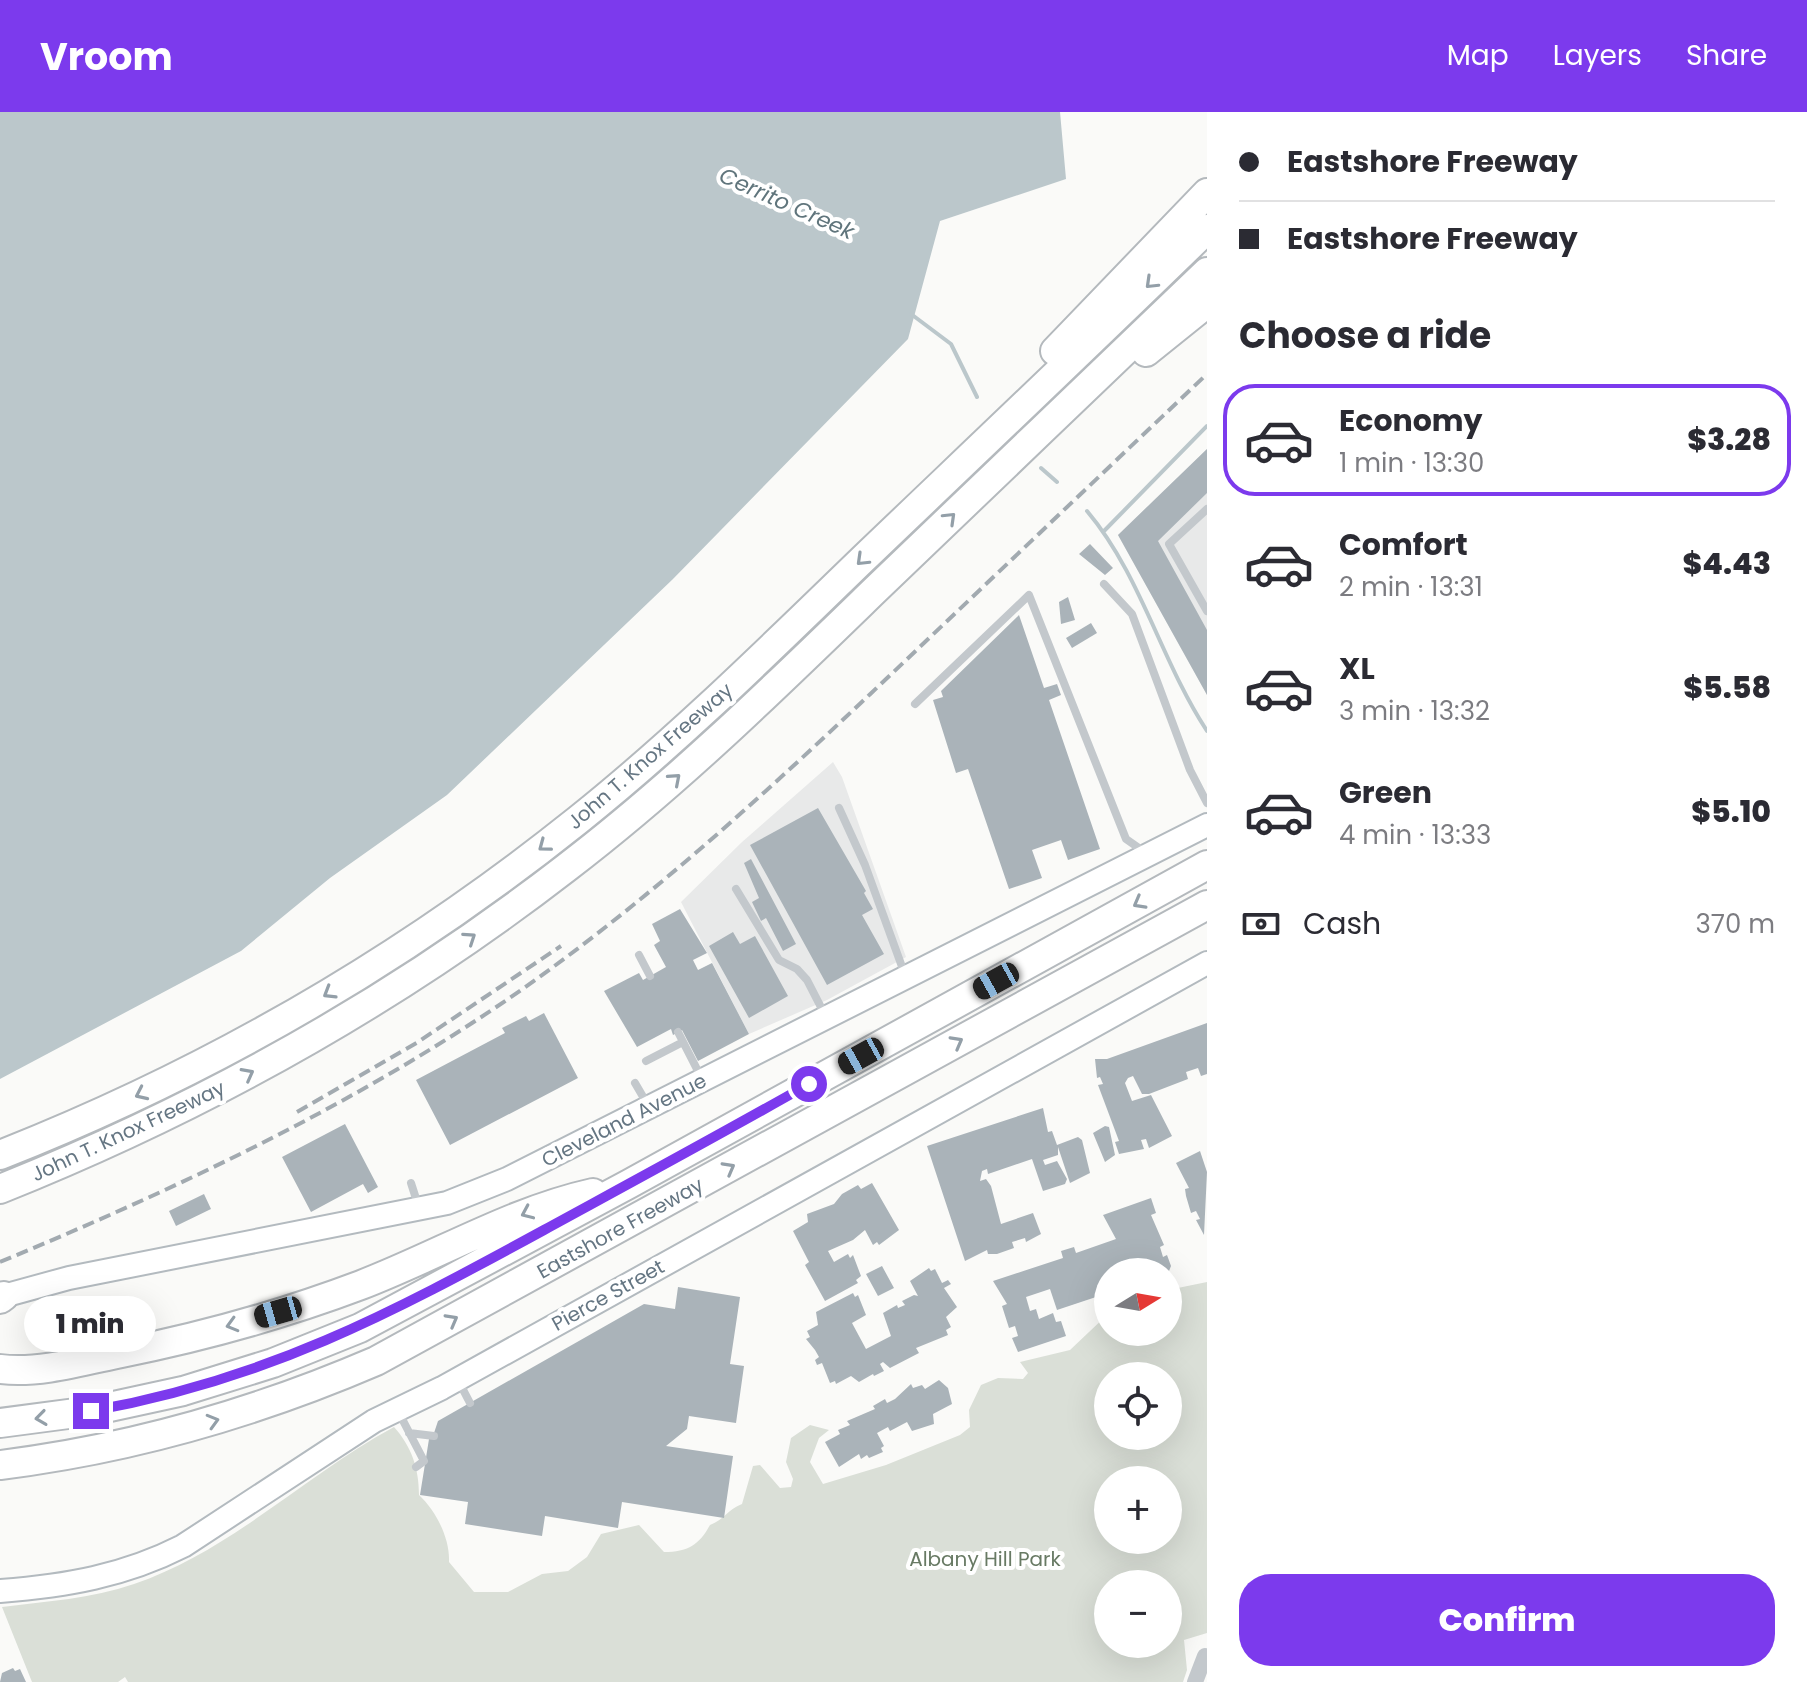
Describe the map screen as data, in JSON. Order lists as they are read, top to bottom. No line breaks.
{"streets":{"highway":["John T. Knox Freeway","Eastshore Freeway"],"street":["Cleveland Avenue","Pierce Street"]},"water":["Cerrito Creek"],"parks":["Albany Hill Park"],"north":"right","page":{"header":"Vroom","nav":["Map","Layers","Share"],"banner":["Eastshore Freeway","Eastshore Freeway"],"heading":"Choose a ride","list":[{"name":"Economy","note":"1 min · 13:30","value":"$3.28"},{"name":"Comfort","note":"2 min · 13:31","value":"$4.43"},{"name":"XL","note":"3 min · 13:32","value":"$5.58"},{"name":"Green","note":"4 min · 13:33","value":"$5.10"}],"pay":["Cash","370 m"],"map_buttons":["+","−"],"bubble":"1 min","buttons":"Confirm"}}
